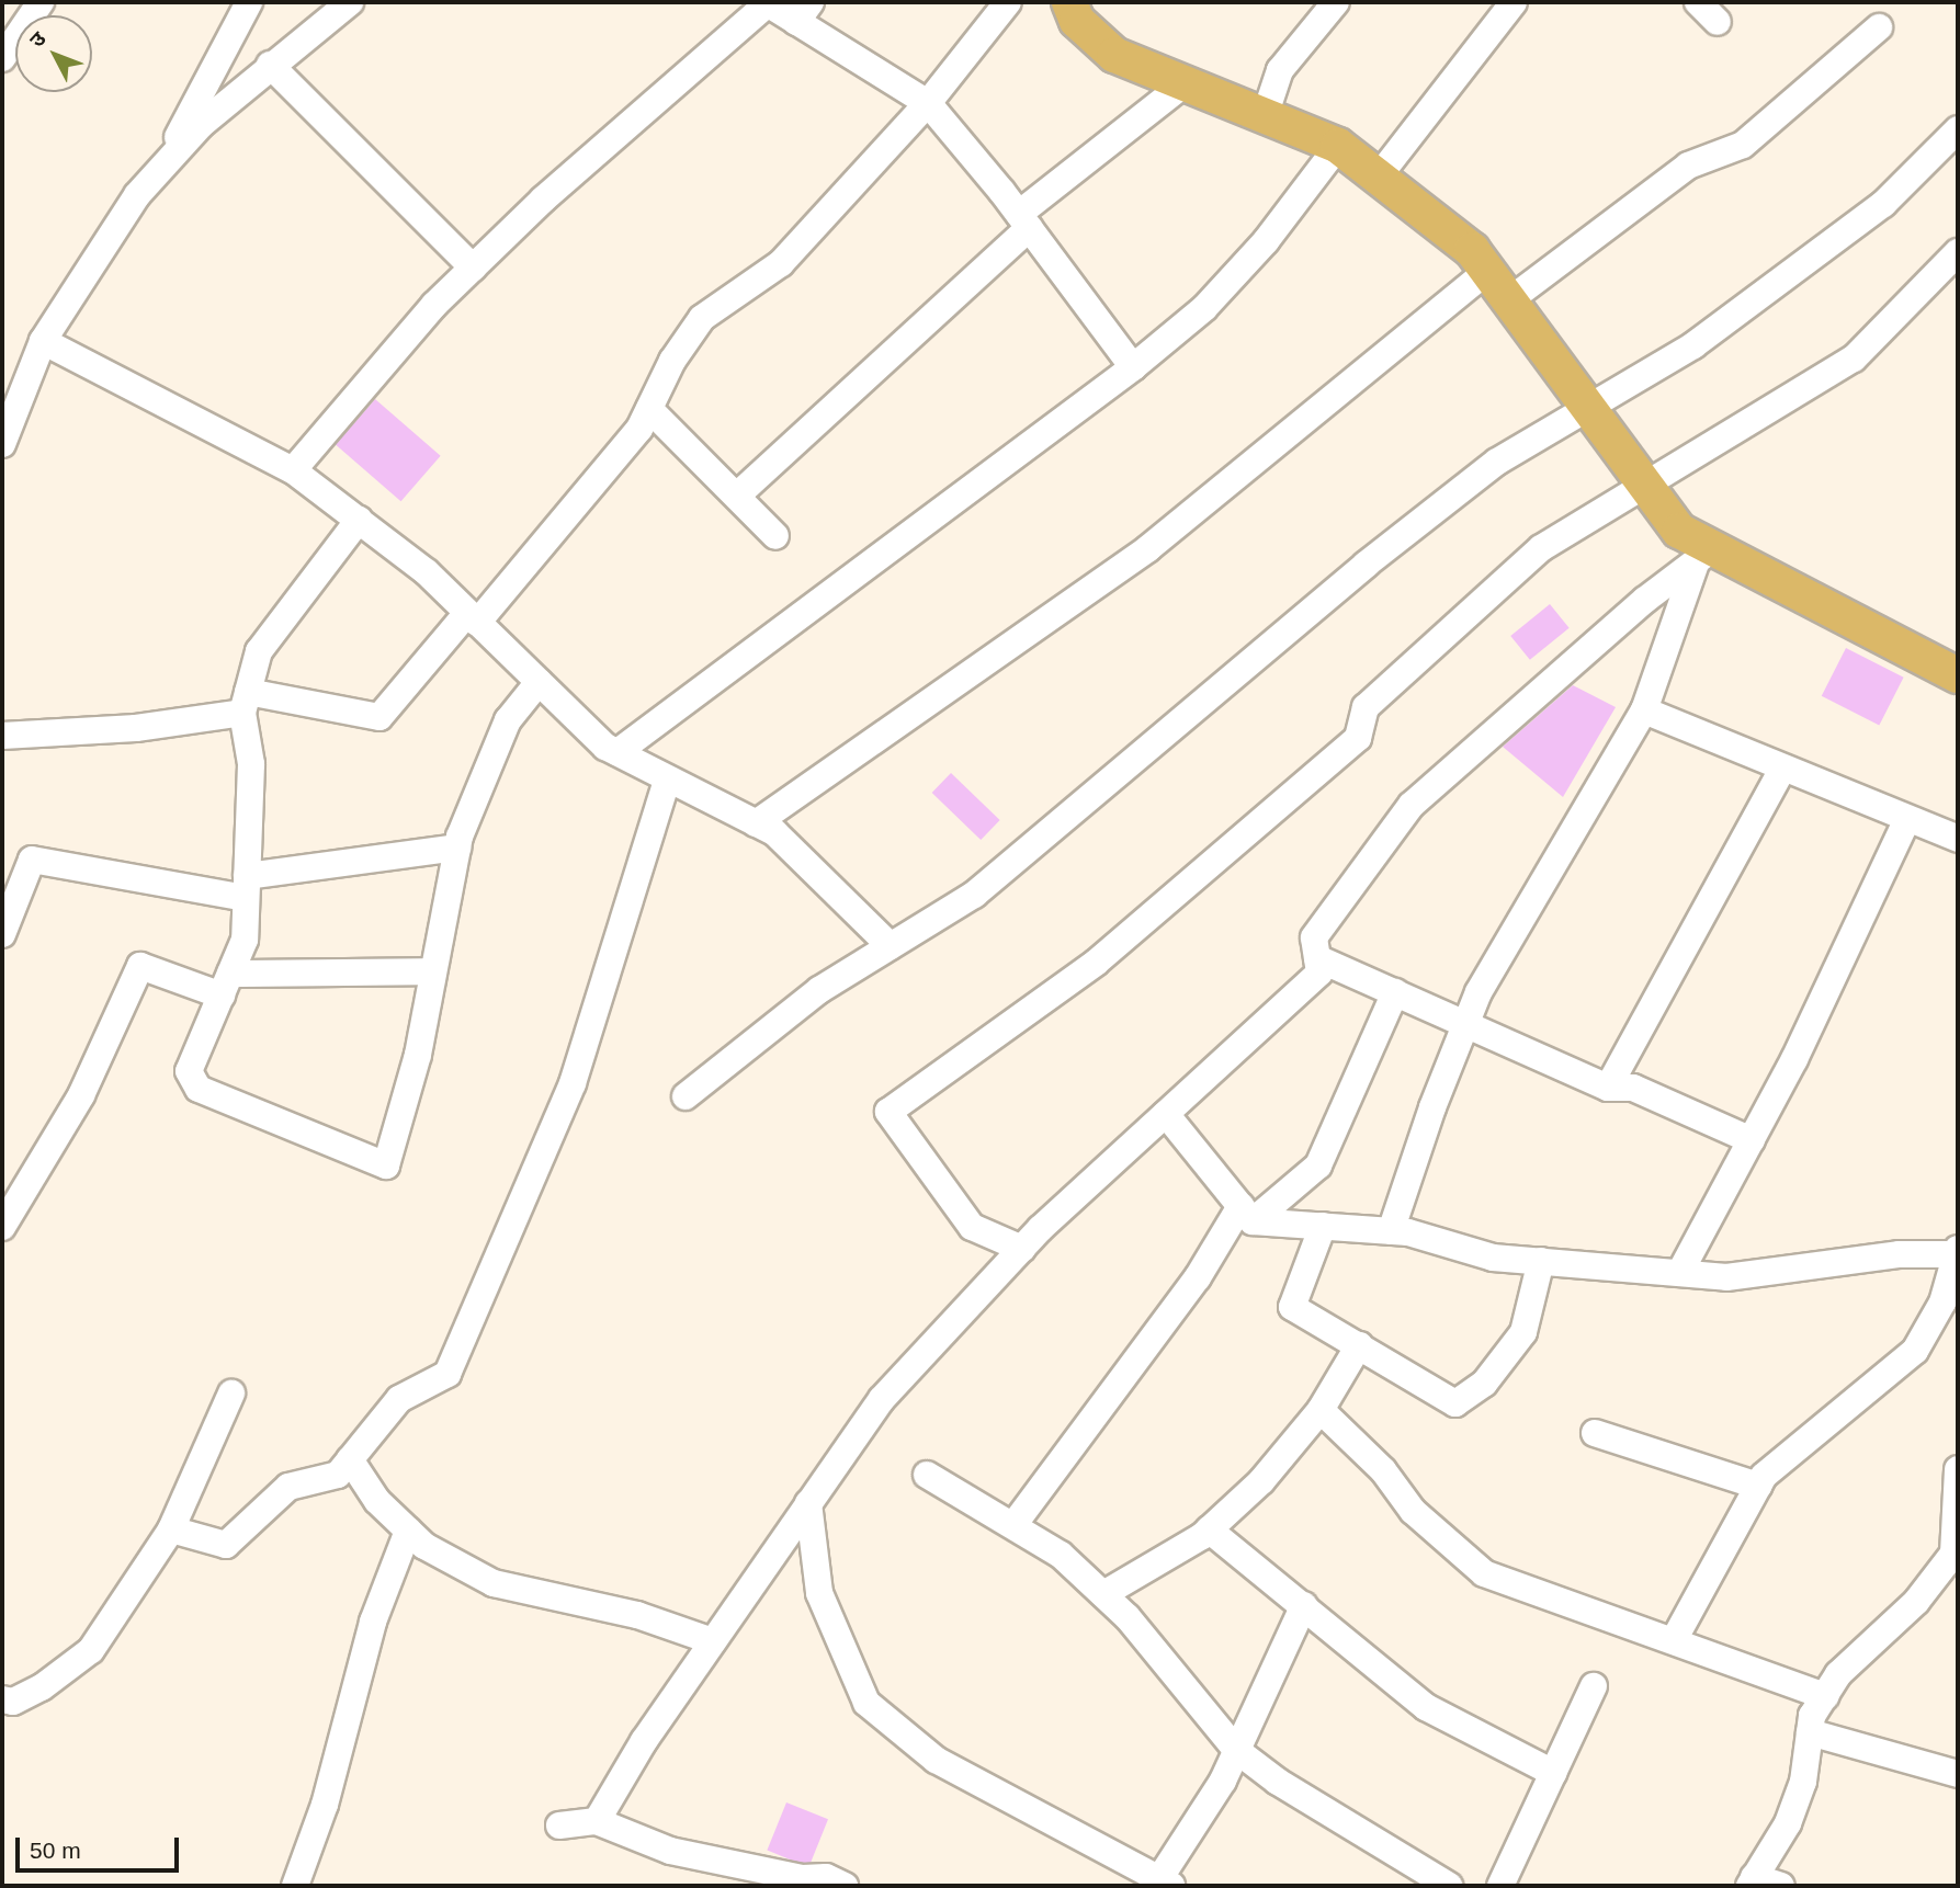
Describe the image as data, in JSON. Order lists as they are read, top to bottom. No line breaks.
{"scale_bar":"50 m","north":"top left"}
